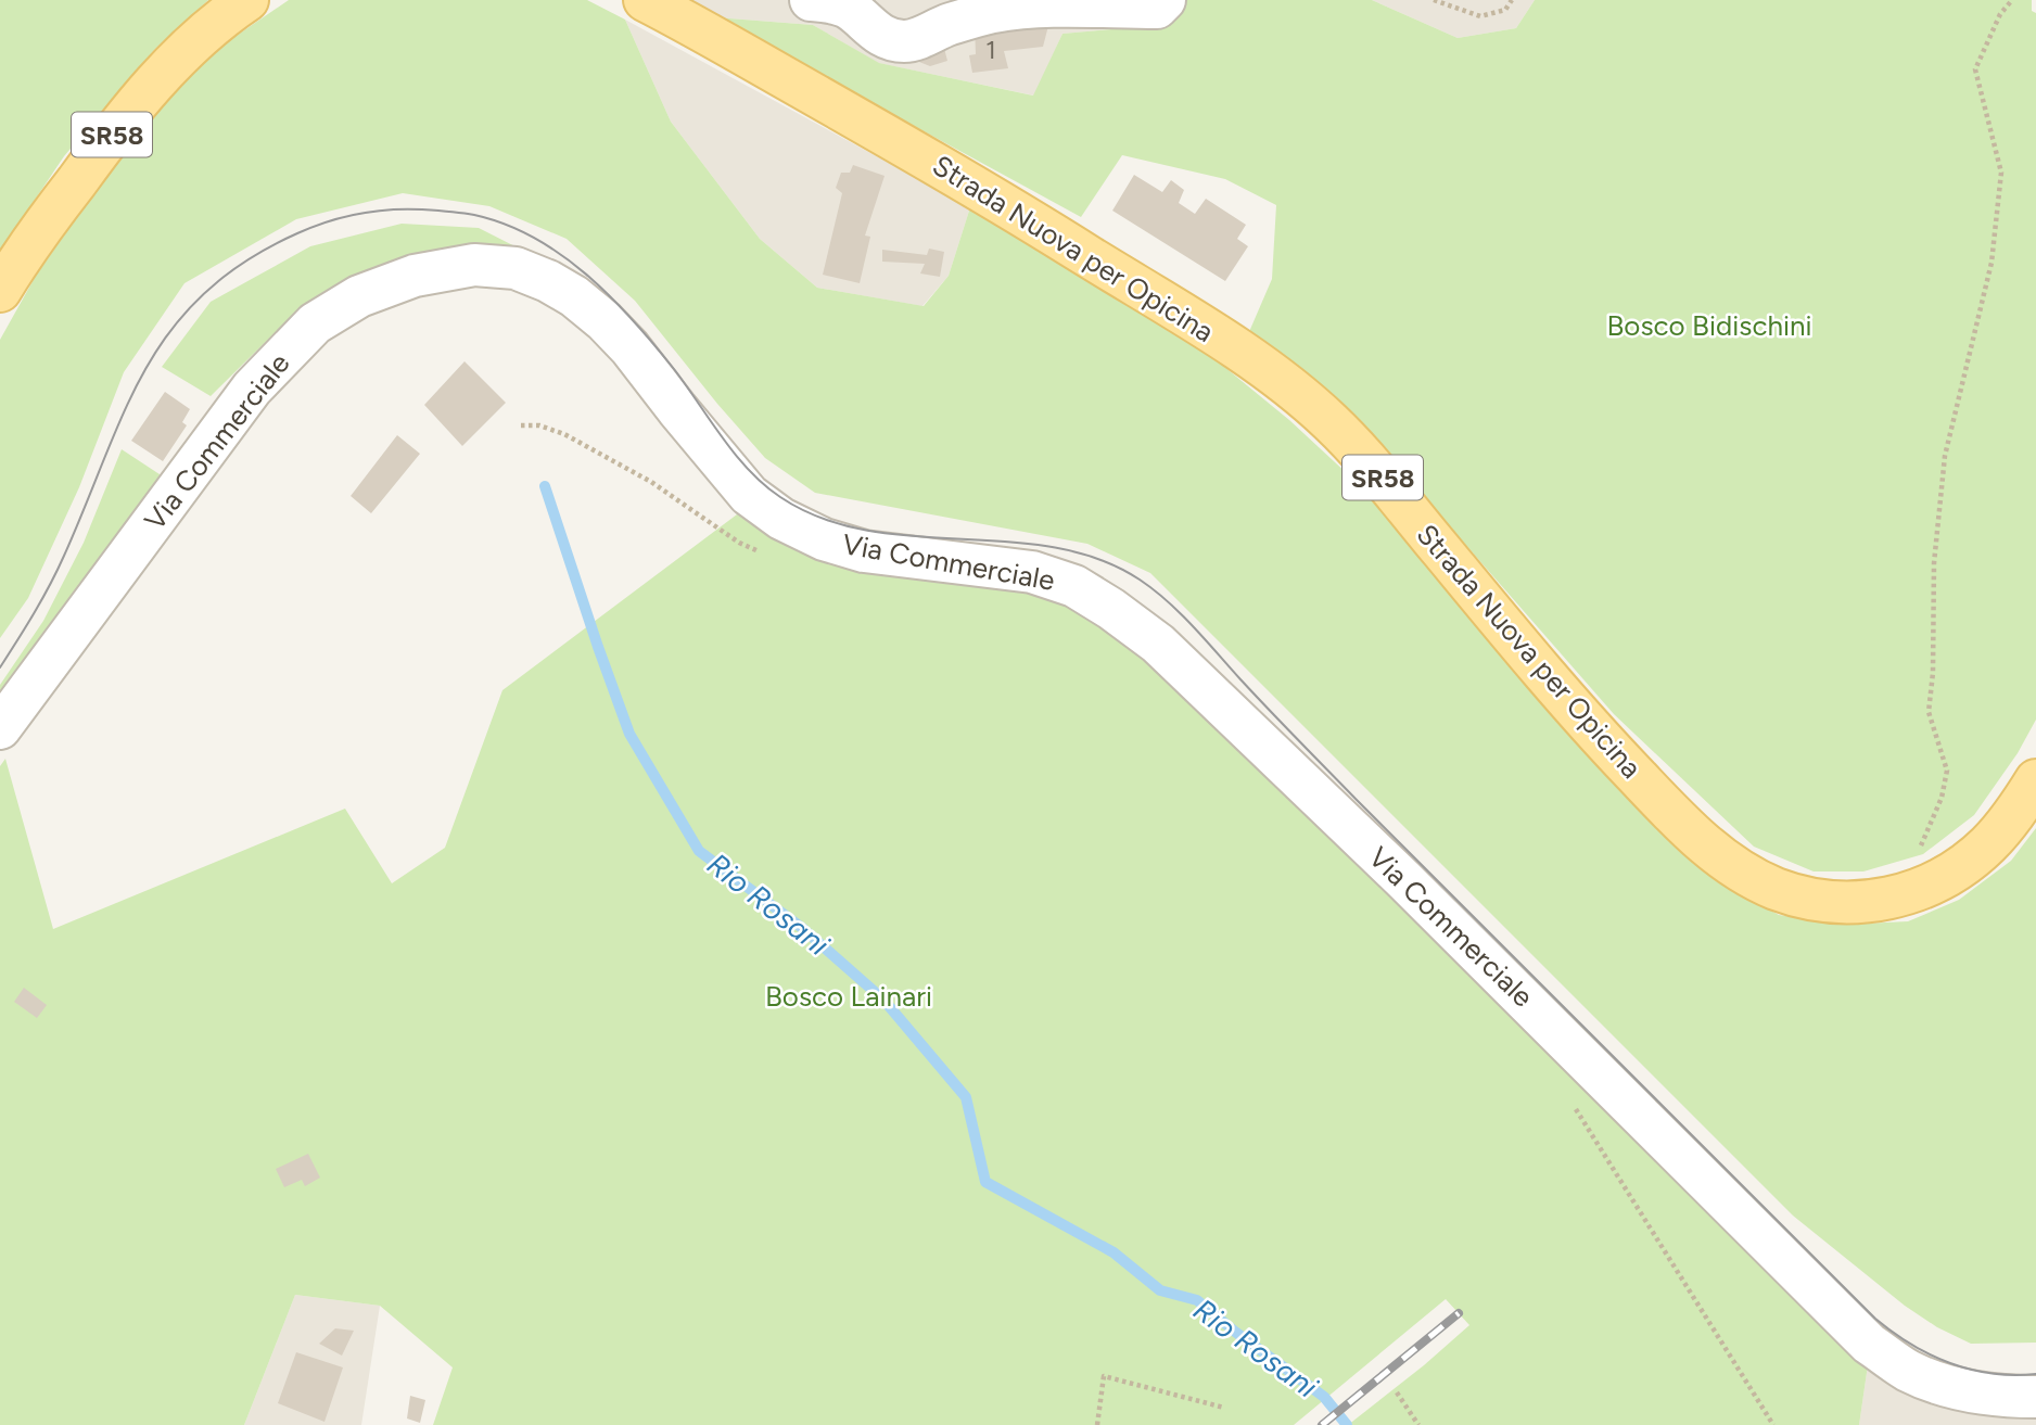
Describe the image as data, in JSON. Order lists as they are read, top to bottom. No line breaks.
{"streets":{"main road":["SR58","Strada Nuova per Opicina"],"street":["Via Commerciale"]},"water":["Rio Rosani"],"parks":["Bosco Bidischini","Bosco Lainari"],"house_numbers":["1"]}
